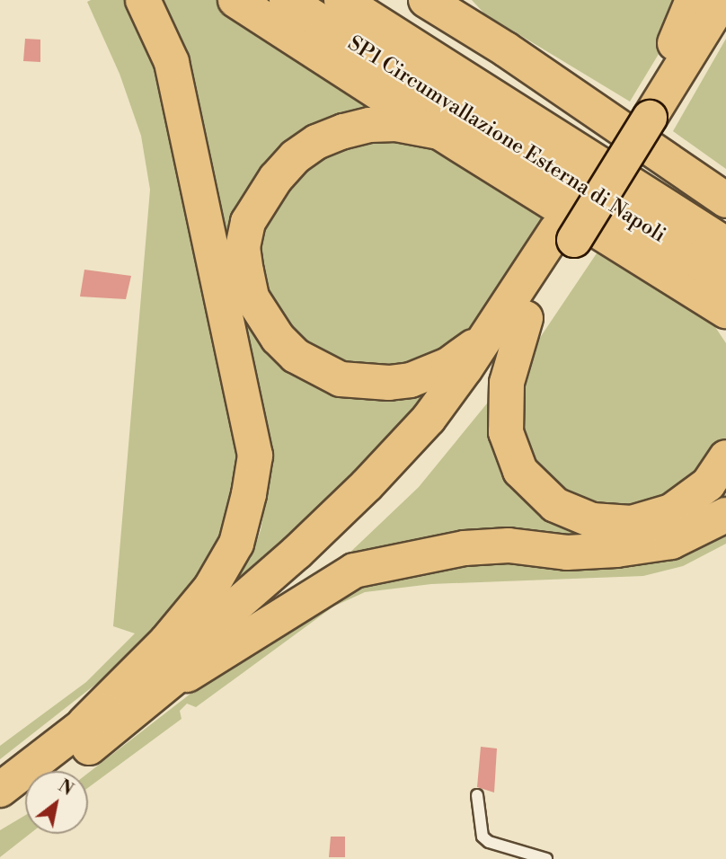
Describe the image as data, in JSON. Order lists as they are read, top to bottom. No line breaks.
{"streets":{"highway":["SP1 Circumvallazione Esterna di Napoli"]},"north":"top right"}
